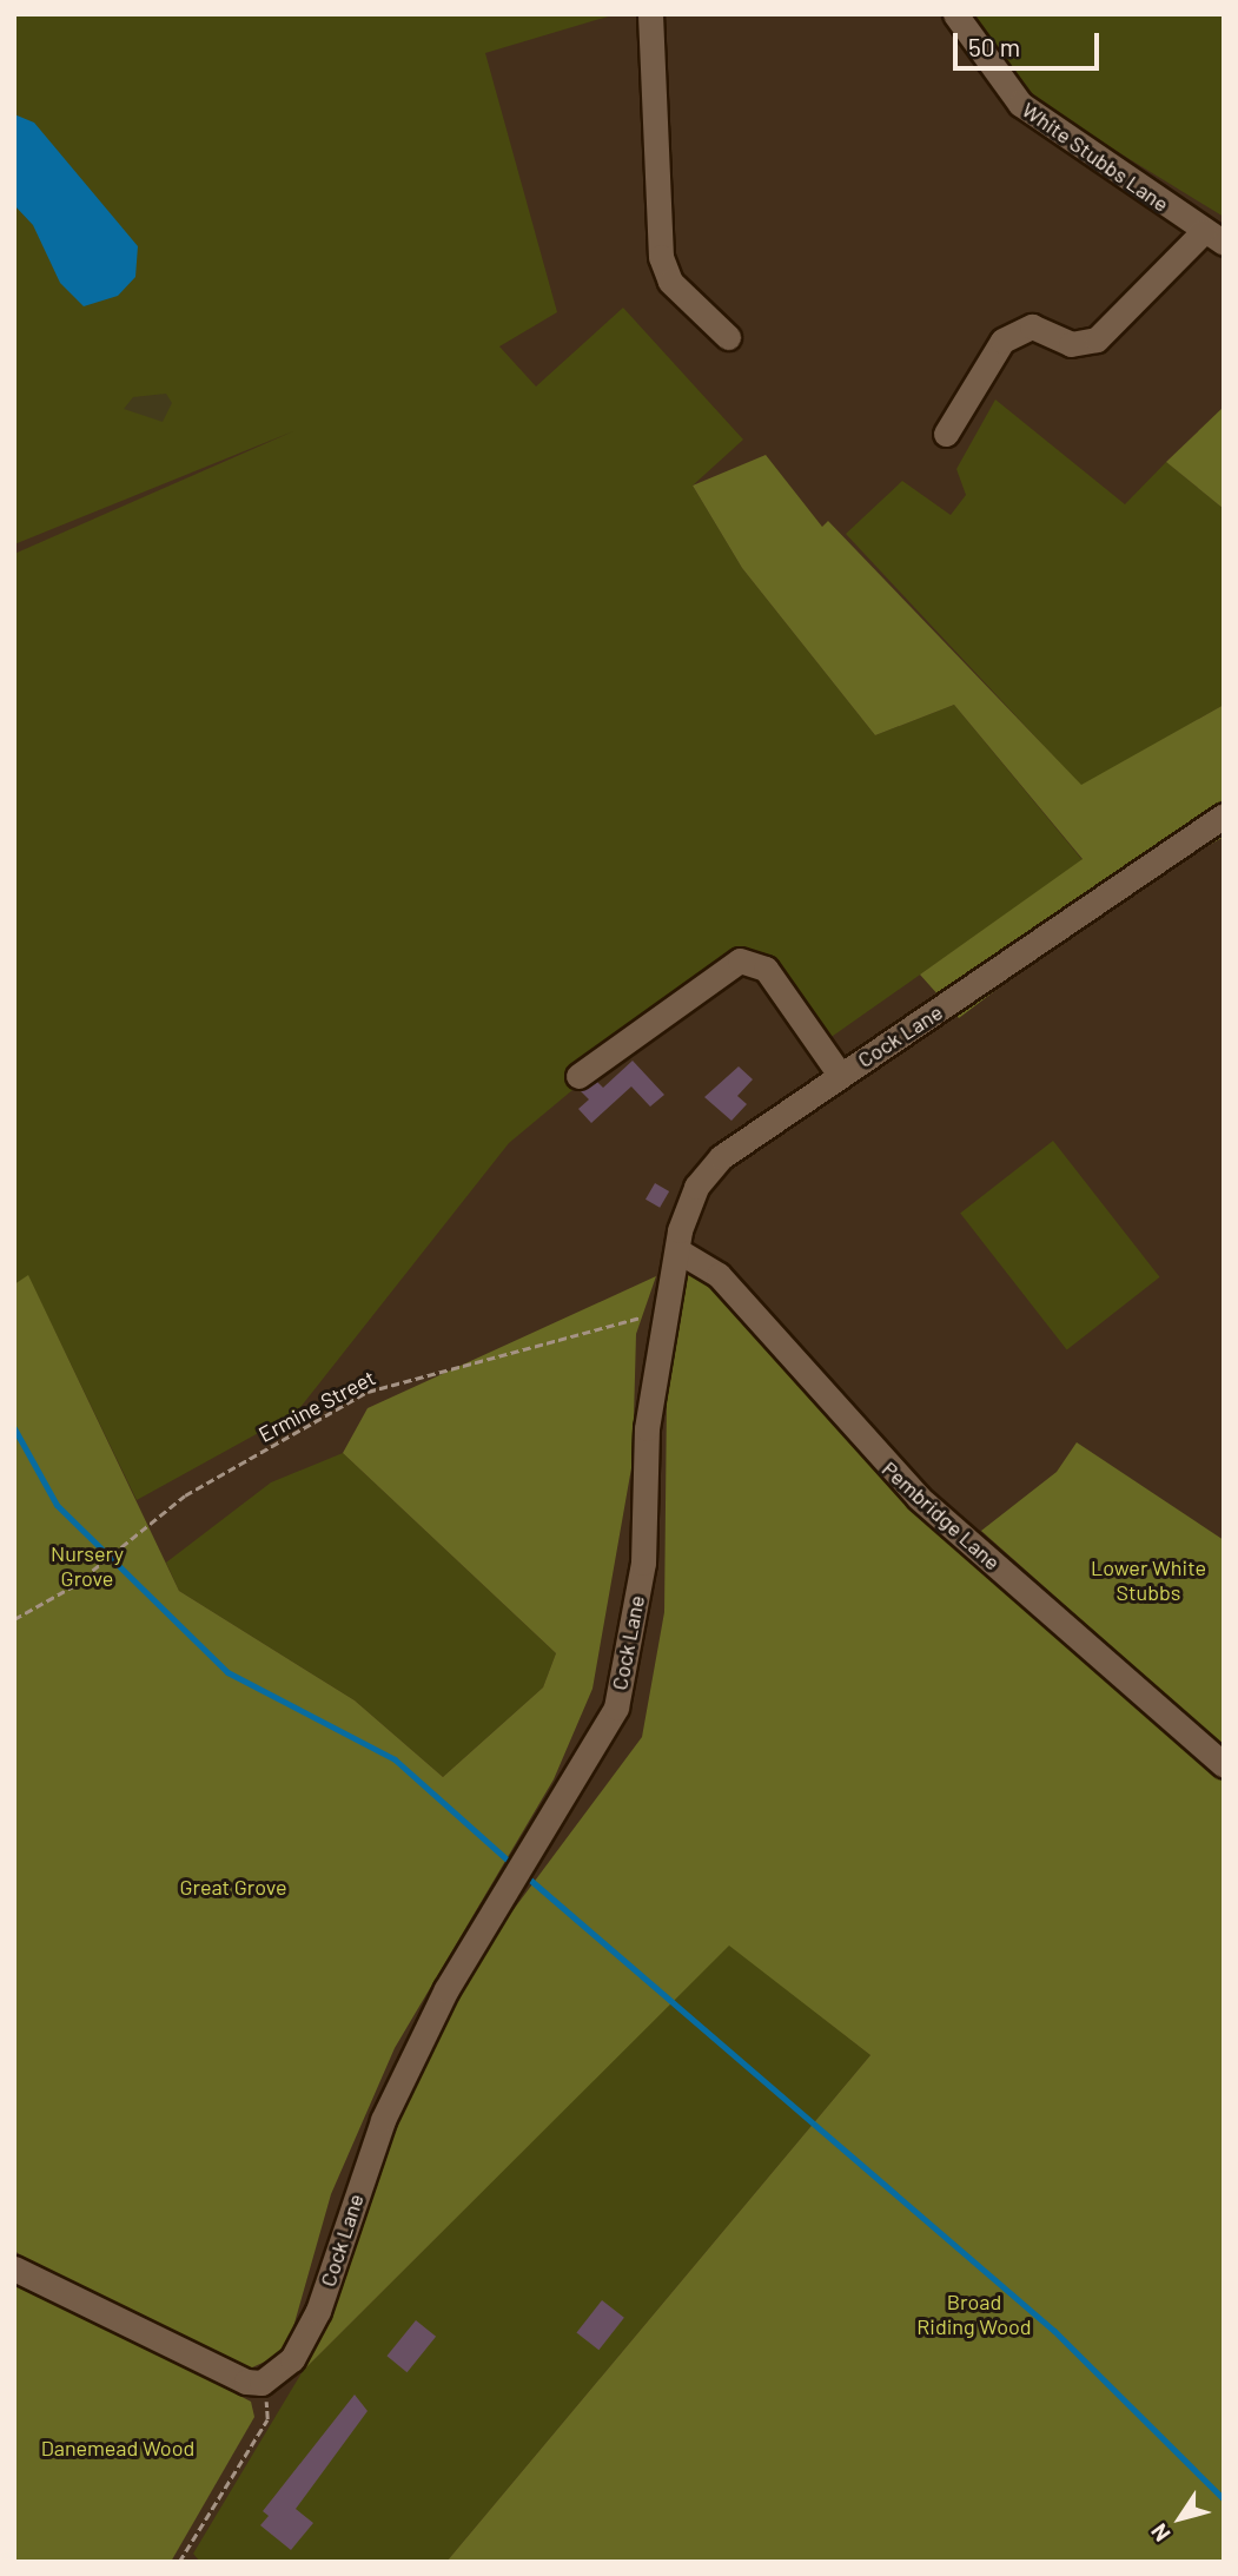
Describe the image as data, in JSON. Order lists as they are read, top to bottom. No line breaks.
{"streets":{"street":["White Stubbs Lane","Cock Lane","Pembridge Lane"],"path":["Ermine Street"]},"crossings":[["Cock Lane","Ermine Street"],["Cock Lane","Pembridge Lane"]],"parks":["Nursery Grove","Lower White Stubbs","Great Grove","Broad Riding Wood","Danemead Wood"],"scale_bar":"50 m","north":"bottom left"}
